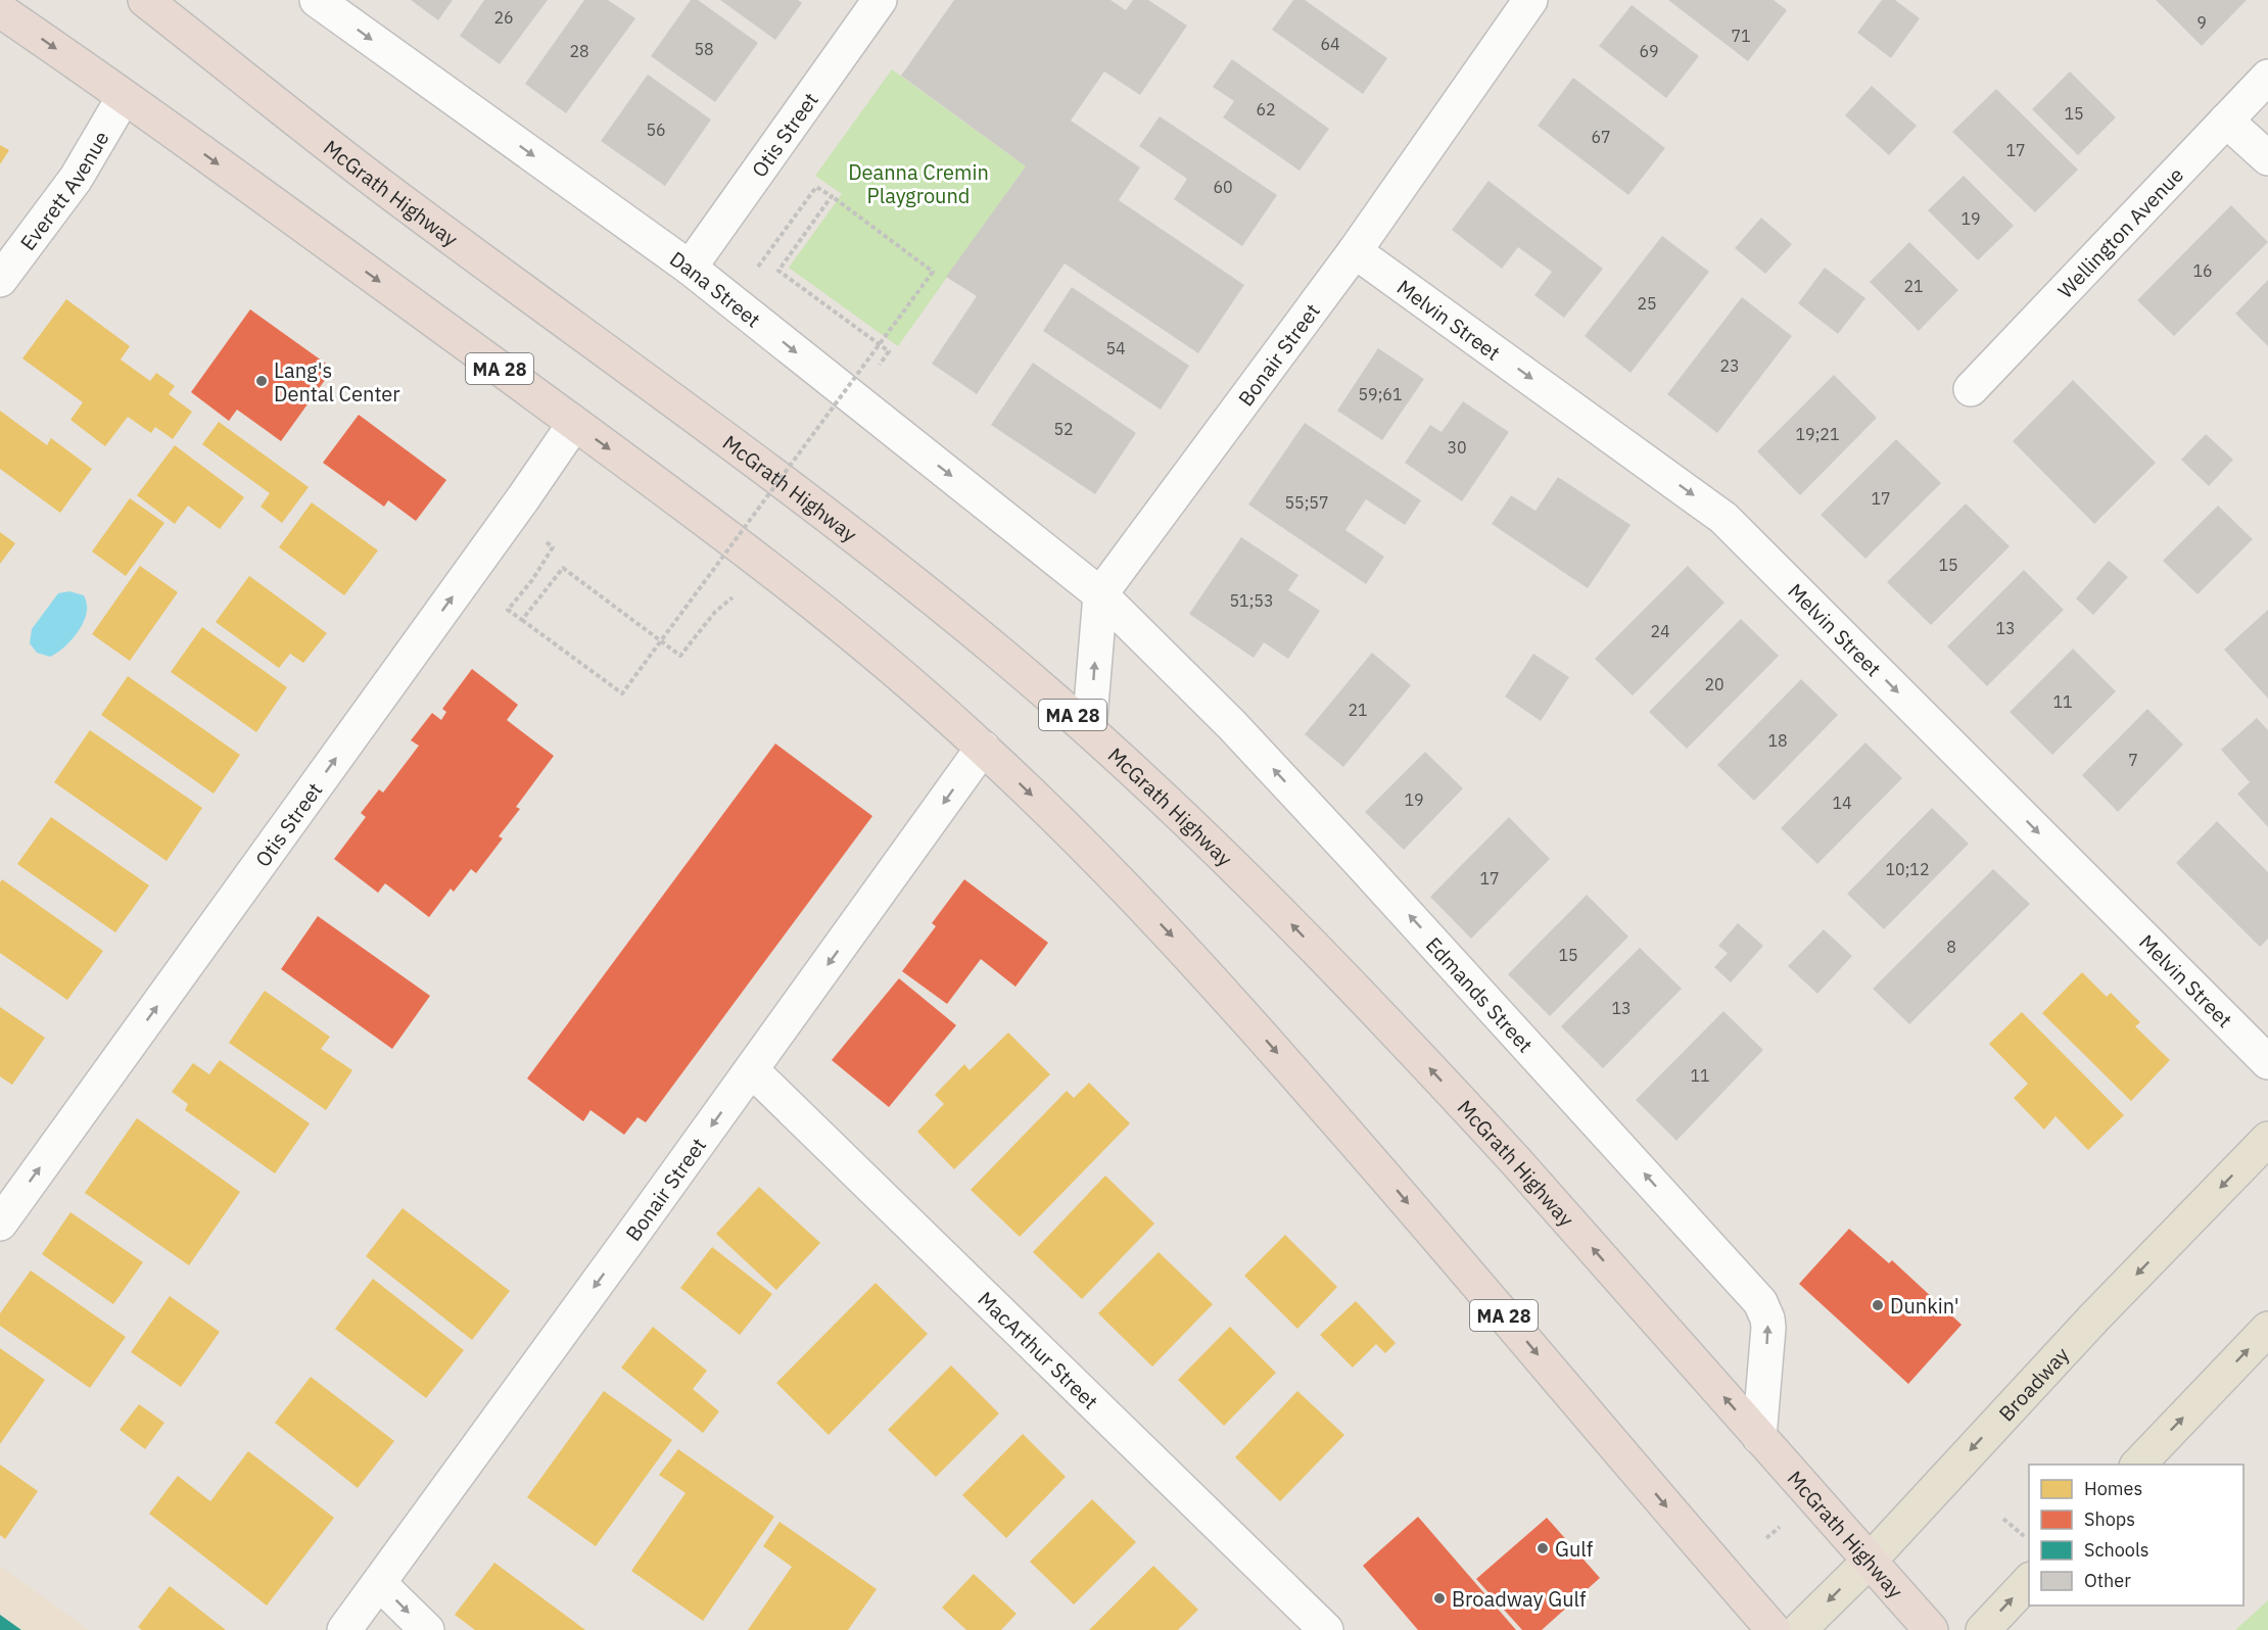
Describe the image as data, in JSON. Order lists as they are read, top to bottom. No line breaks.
{"streets":{"highway":["McGrath Highway","MA 28"],"main road":["Broadway"],"street":["Otis Street","Everett Avenue","Wellington Avenue","Dana Street","Melvin Street","Bonair Street","Edmands Street","MacArthur Street"]},"crossings":[["Otis Street","Dana Street"],["Otis Street","MA 28"],["Everett Avenue","MA 28"],["McGrath Highway","Edmands Street"],["McGrath Highway","Broadway"],["Dana Street","Bonair Street"],["Dana Street","Edmands Street"],["Melvin Street","Bonair Street"],["Bonair Street","MA 28"],["Bonair Street","Edmands Street"],["Bonair Street","MacArthur Street"]],"one_way":["Otis Street","Dana Street","Melvin Street","Bonair Street","Edmands Street"],"parks":["Deanna Cremin Playground"],"places":["Lang's Dental Center","Dunkin'","Gulf","Broadway Gulf"],"house_numbers":["26","9","71","64","58","28","69","62","15","56","67","17","60","19","16","21","25","54","23","59;61","52","19;21","30","17","55;57","15","51;53","13","24","20","11","21","18","7","19","14","10;12","17","8","15","13","11"],"legend":["Homes","Shops","Schools","Other"]}
